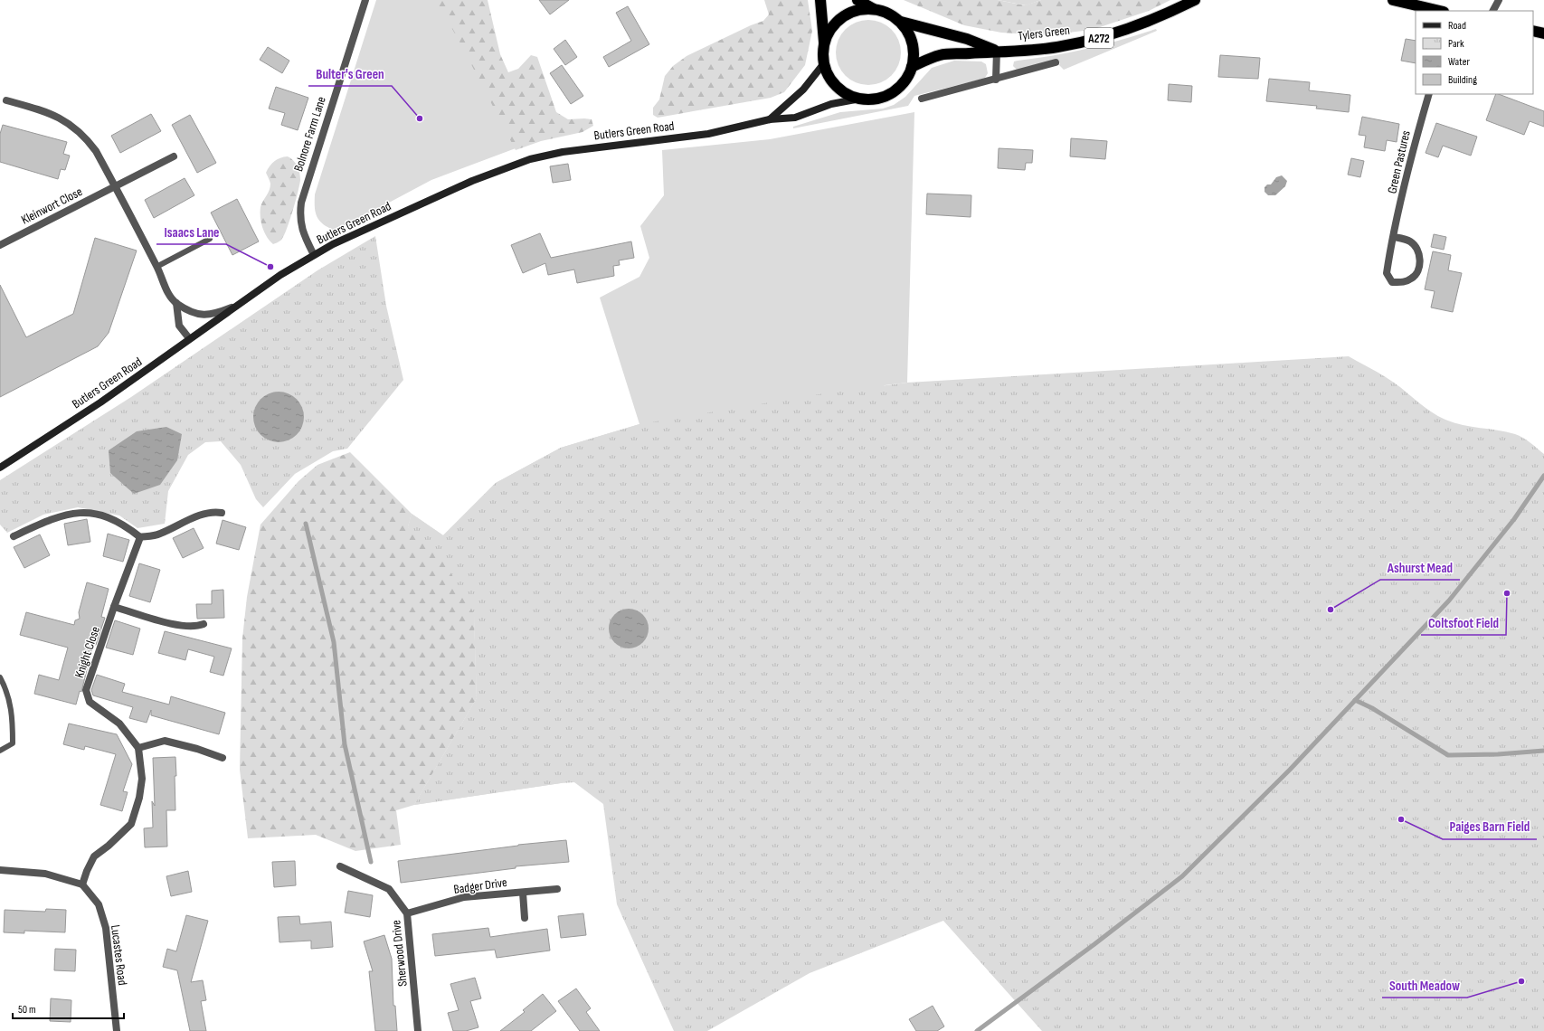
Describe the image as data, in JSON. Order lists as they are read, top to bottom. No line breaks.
{"streets":{"highway":["Tylers Green","A272"],"main road":["Butlers Green Road"],"street":["Bolnore Farm Lane","Green Pastures","Kleinwort Close","Knight Close","Badger Drive","Sherwood Drive","Lucastes Road"]},"crossings":[["Tylers Green","Butlers Green Road"],["Butlers Green Road","Bolnore Farm Lane"],["Badger Drive","Sherwood Drive"]],"places":["Bulter's Green","Isaacs Lane","Coltsfoot Field","Ashurst Mead","Paiges Barn Field","South Meadow"],"legend":["Road","Park","Water","Building"],"scale_bar":"50 m"}
